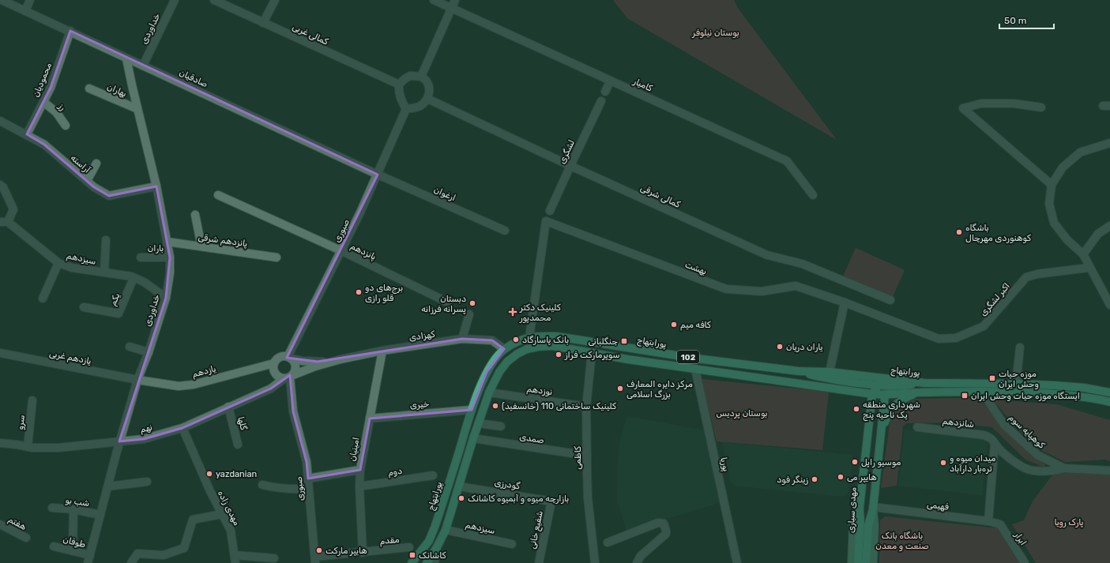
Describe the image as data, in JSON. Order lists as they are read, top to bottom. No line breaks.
{"streets":{"main road":["پورابتهاج","102","مهدی سباری"],"street":["خداوردی","کمالی غربی","صادقیان","محمودیان","کامیار","بهاران","رز","لشگری","آراسته","ارغوان","کمالی شرقی","صبوری","پانزدهم شرقی","باران","پانزدهم","سیزدهم","بهشت","یکم","اکبر لشگری","کهزادی","یازدهم غربی","یازدهم","نوزدهم","خیری","سرو","شانزدهم","گلها","نهم","کوهپایه سوم","صمدی","امینیان","کاظمی","پوریا","دوم","گودرزی","شب بو","فهیمی","مهدی زاده","هفتم","شفیع خانی","ابرار","مقدم","طوفان"]},"crossings":[["خداوردی","صادقیان"],["خداوردی","بهاران"],["خداوردی","آراسته"],["خداوردی","پانزدهم شرقی"],["خداوردی","باران"],["خداوردی","سیزدهم"],["خداوردی","یازدهم غربی"],["خداوردی","یازدهم"],["خداوردی","نهم"],["خداوردی","شب بو"],["خداوردی","طوفان"],["کمالی غربی","کمالی شرقی"],["کمالی غربی","صبوری"],["صادقیان","محمودیان"],["صادقیان","ارغوان"],["صادقیان","صبوری"],["محمودیان","رز"],["محمودیان","آراسته"],["لشگری","کمالی شرقی"],["ارغوان","صبوری"],["کمالی شرقی","صبوری"],["صبوری","پانزدهم"],["صبوری","کهزادی"],["صبوری","یازدهم"],["صبوری","نهم"],["صبوری","مقدم"],["سیزدهم","یکم"],["سیزدهم","102"],["بهشت","اکبر لشگری"],["بهشت","پورابتهاج"],["کهزادی","پورابتهاج"],["کهزادی","یازدهم"],["کهزادی","نهم"],["کهزادی","امینیان"],["پورابتهاج","خیری"],["یازدهم غربی","یازدهم"],["102","نوزدهم"],["102","کوهپایه سوم"],["102","صمدی"],["102","کاظمی"],["102","پوریا"],["102","گودرزی"],["102","مهدی سباری"],["یازدهم","نهم"],["نوزدهم","کاظمی"],["خیری","امینیان"],["سرو","نهم"],["شانزدهم","کوهپایه سوم"],["گلها","نهم"],["نهم","مهدی زاده"],["صمدی","کاظمی"],["امینیان","دوم"],["امینیان","مقدم"],["گودرزی","شفیع خانی"],["فهیمی","ابرار"]],"parks":["بوستان نیلوفر","بوستان پردیس","پارک رویا","باشگاه بانک صنعت و معدن"],"places":{"other":["باشگاه کوهنوردی مهرچال","برج‌های دو قلو رازی","دبستان پسرانه فرزانه","کافه میم","بانک پاسارگاد","یاران دریان","سوپرمارکت فراز","مرکز دایره المعارف بزرگ اسلامی","کلینیک ساختمانی 110 (خانسفید)","شهرداری منطقه یک ناحیه پنج","موسیو راپل","میدان میوه و تره‌بار دارآباد","yazdanian","هایپر می","زینگر فود","بازارچه میوه و آبمیوه کاشانک","هایپر مارکت"],"health":["کلینیک دکتر محمدپور"],"transit":["جنگلبانی","موزه حیات وحش ایران","ایستگاه موزه حیات وحش ایران","کاشانک"]},"scale_bar":"50 m"}
